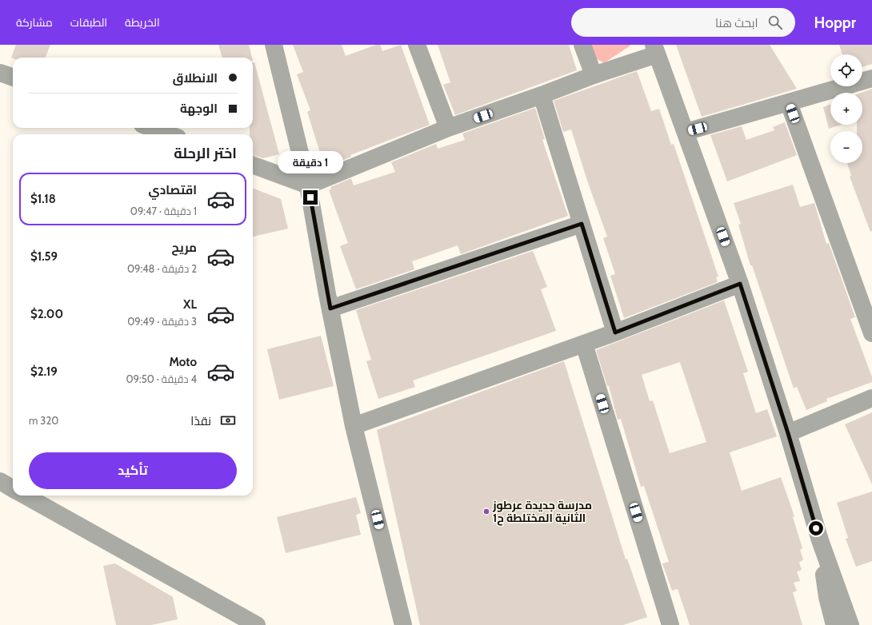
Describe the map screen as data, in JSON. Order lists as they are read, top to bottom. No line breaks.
{"places":["مدرسة جديدة عرطوز الثانية المختلطة ح1"],"page":{"header":"Hoppr","search":"ابحث هنا","nav":["الخريطة","الطبقات","مشاركة"],"map_buttons":["+","−"],"banner":["الانطلاق","الوجهة"],"heading":"اختر الرحلة","bubble":"1 دقيقة","list":[{"name":"اقتصادي","note":"1 دقيقة · 09:47","value":"$1.18"},{"name":"مريح","note":"2 دقيقة · 09:48","value":"$1.59"},{"name":"XL","note":"3 دقيقة · 09:49","value":"$2.00"},{"name":"Moto","note":"4 دقيقة · 09:50","value":"$2.19"}],"pay":["نقدًا","320 m"],"buttons":"تأكيد"}}
